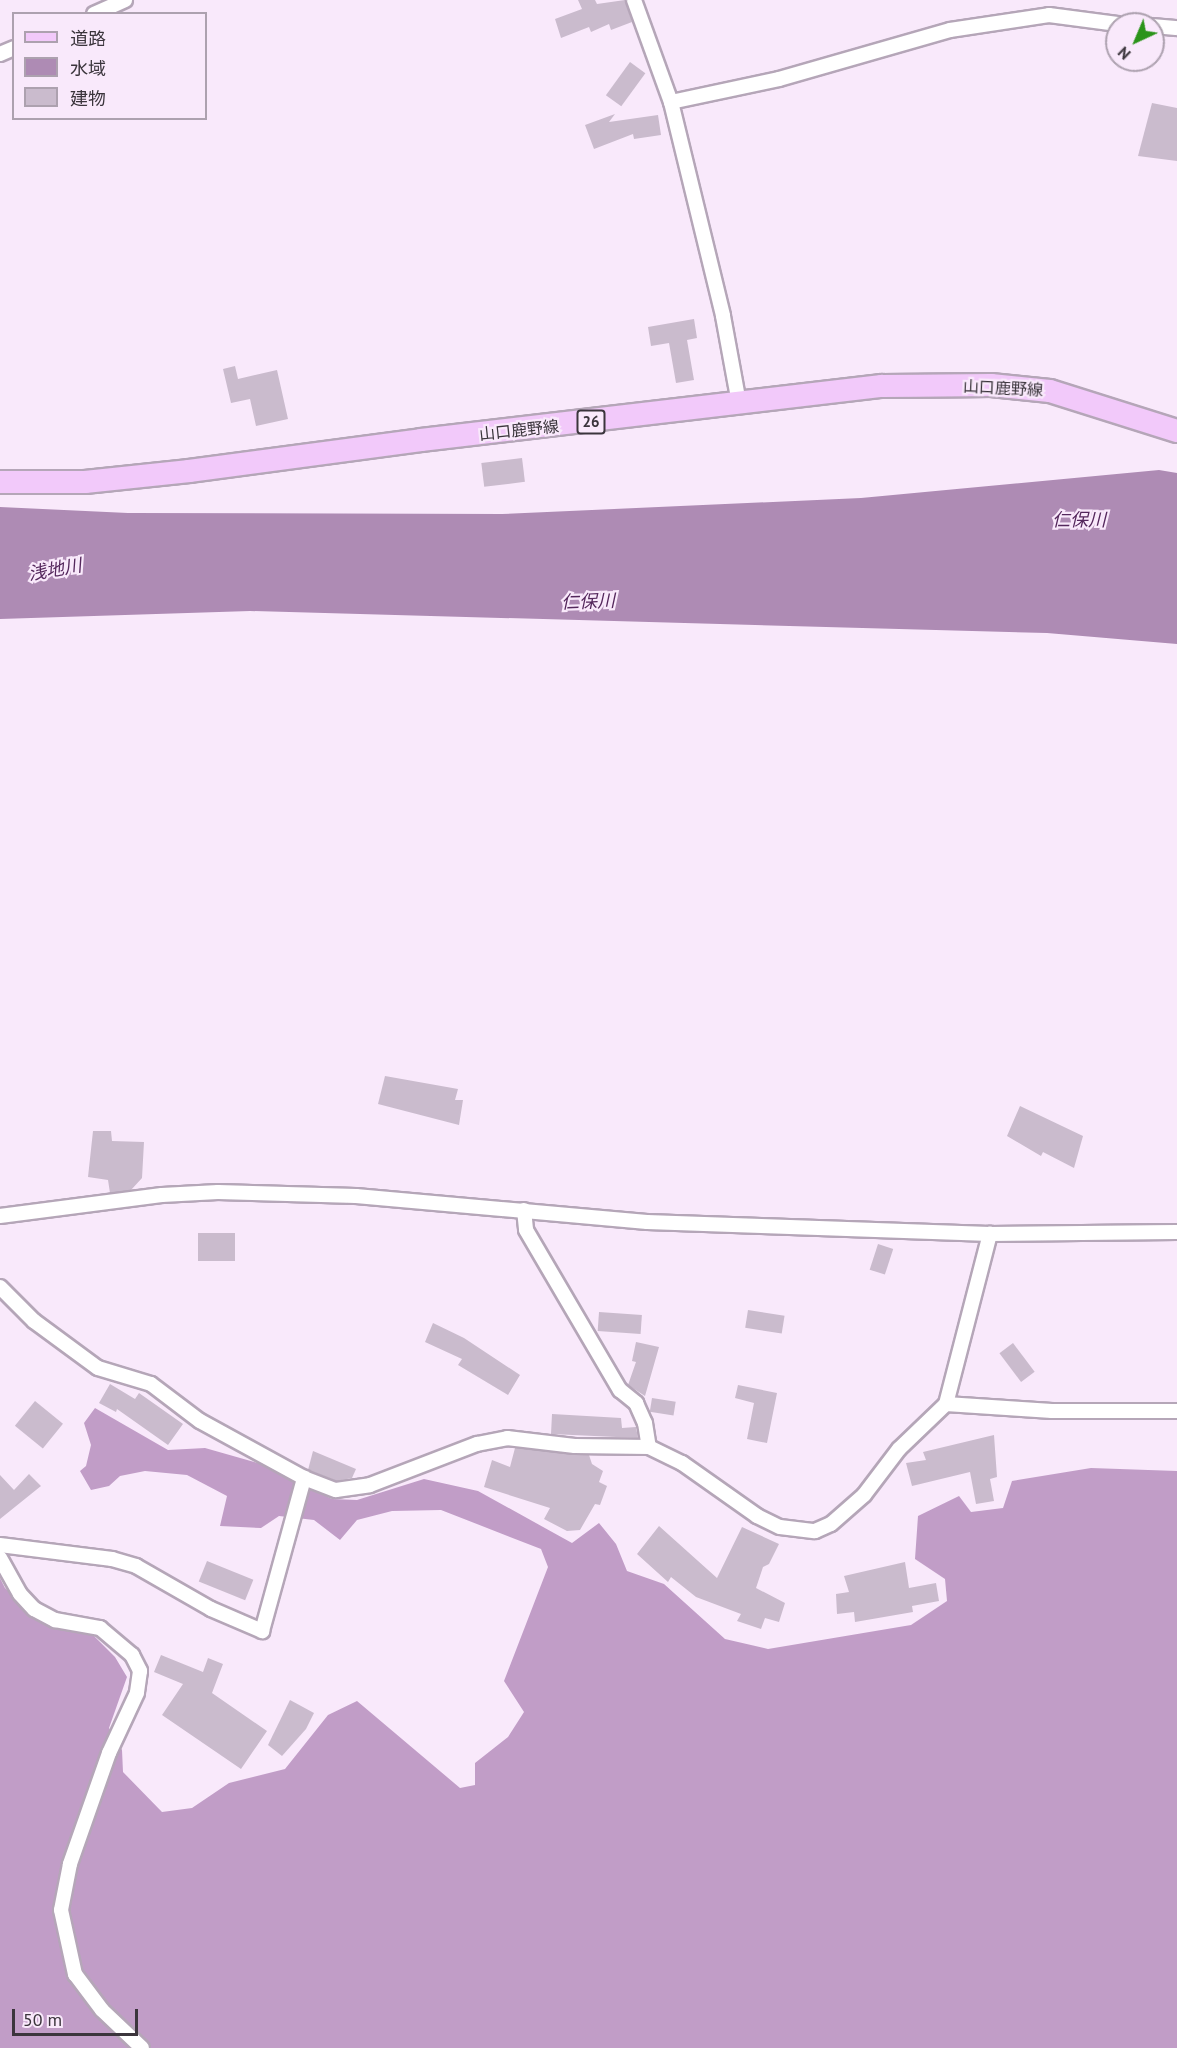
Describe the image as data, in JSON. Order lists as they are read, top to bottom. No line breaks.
{"streets":{"main road":["山口鹿野線","26"]},"water":["仁保川","浅地川"],"legend":["道路","水域","建物"],"scale_bar":"50 m","north":"bottom left"}
